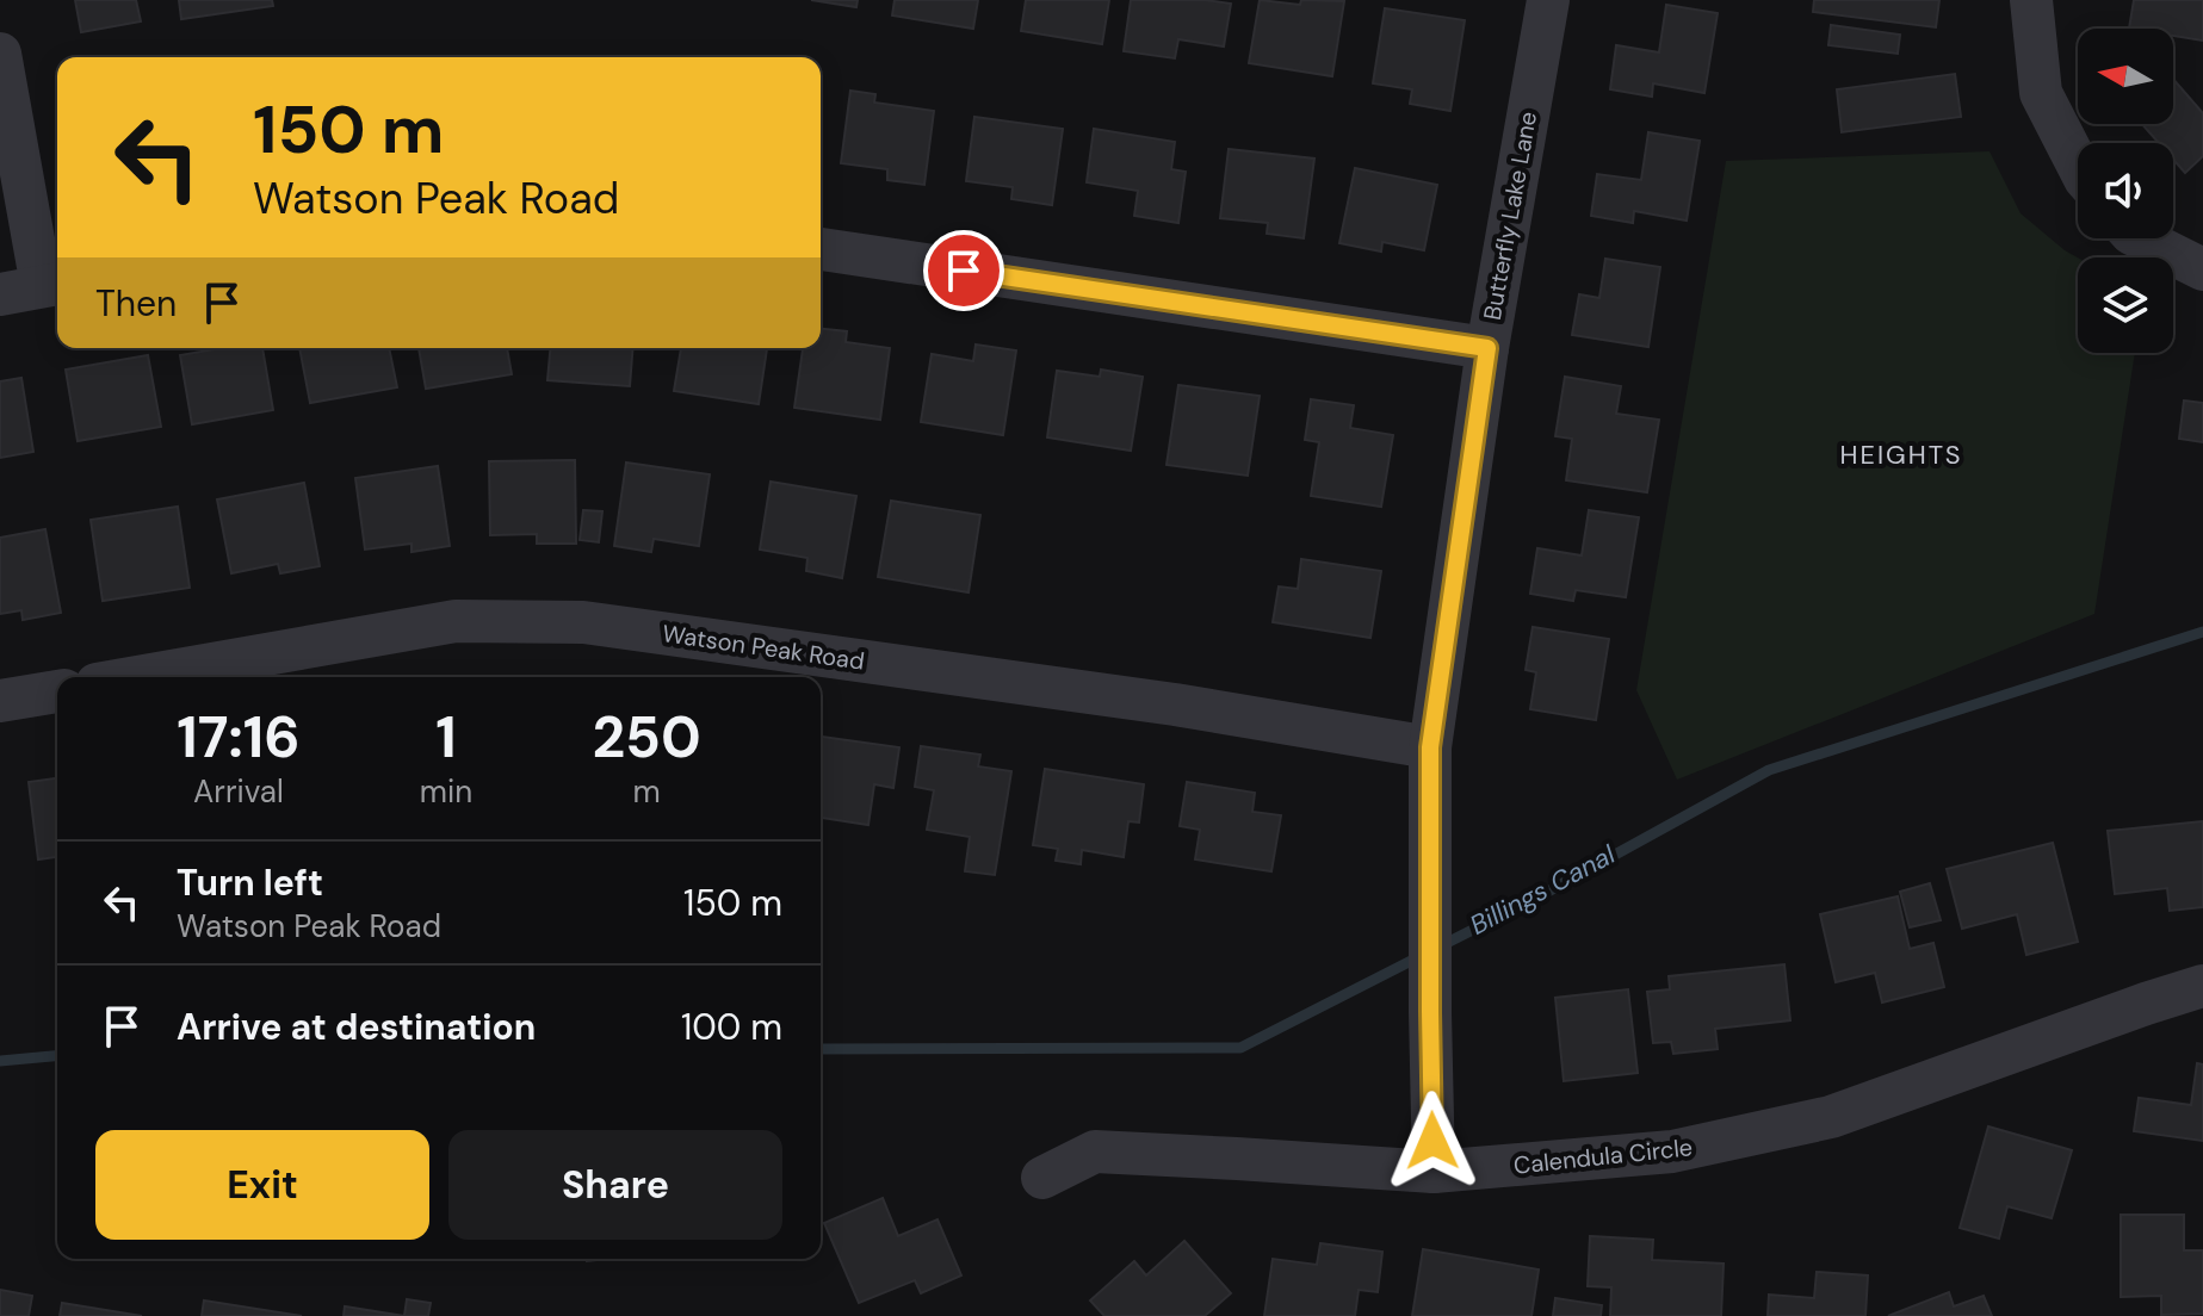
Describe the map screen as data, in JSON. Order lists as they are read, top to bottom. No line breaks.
{"streets":{"street":["Butterfly Lake Lane","Watson Peak Road","Calendula Circle"]},"crossings":[["Butterfly Lake Lane","Watson Peak Road"],["Butterfly Lake Lane","Calendula Circle"]],"districts":["HEIGHTS"],"water":["Billings Canal"],"north":"left","page":{"turn":["150 m","Watson Peak Road"],"then":"Then","eta":["17:16","Arrival","1","min","250","m"],"list":[{"name":"Turn left","note":"Watson Peak Road","value":"150 m"},{"name":"Arrive at destination","value":"100 m"}],"buttons":["Exit","Share"]}}
